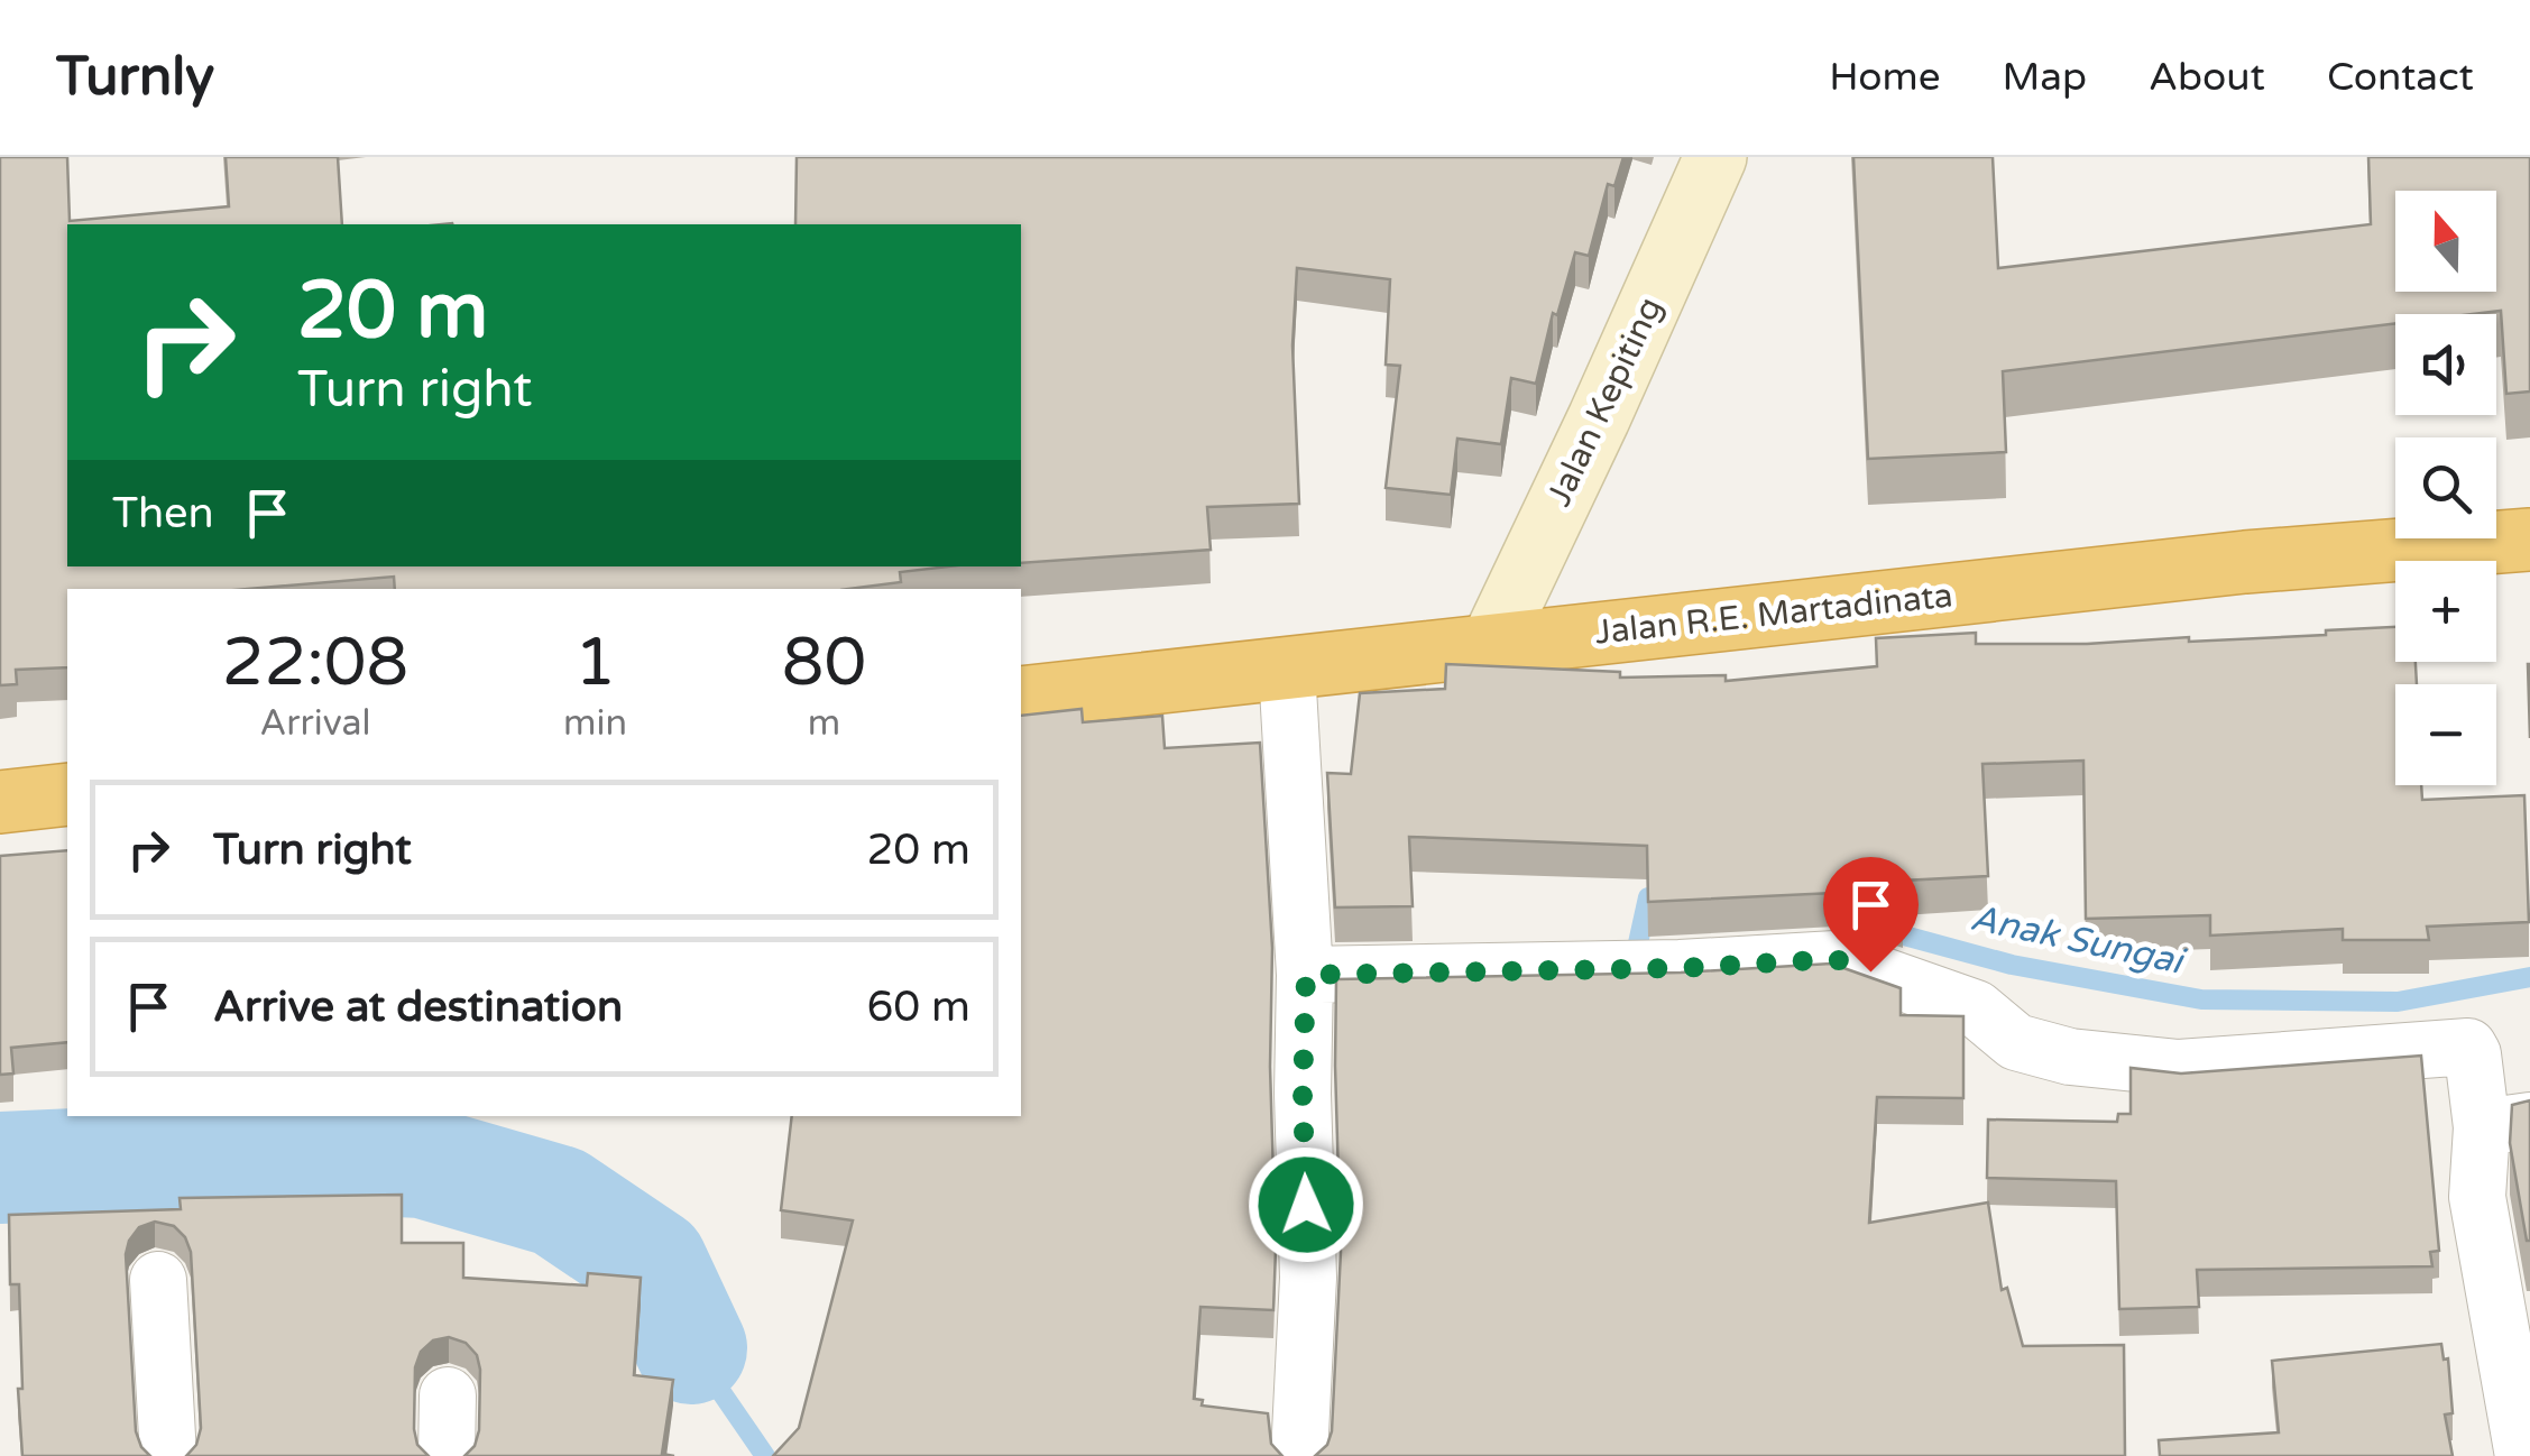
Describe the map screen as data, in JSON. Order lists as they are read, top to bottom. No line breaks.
{"streets":{"highway":["Jalan R.E. Martadinata"],"main road":["Jalan Kepiting"]},"crossings":[["Jalan Kepiting","Jalan R.E. Martadinata"]],"water":["Anak Sungai"],"north":"top","page":{"header":"Turnly","nav":["Home","Map","About","Contact"],"map_buttons":["+","−"],"turn":["20 m","Turn right"],"then":"Then","eta":["22:08","Arrival","1","min","80","m"],"list":[{"name":"Turn right","value":"20 m"},{"name":"Arrive at destination","value":"60 m"}]}}
